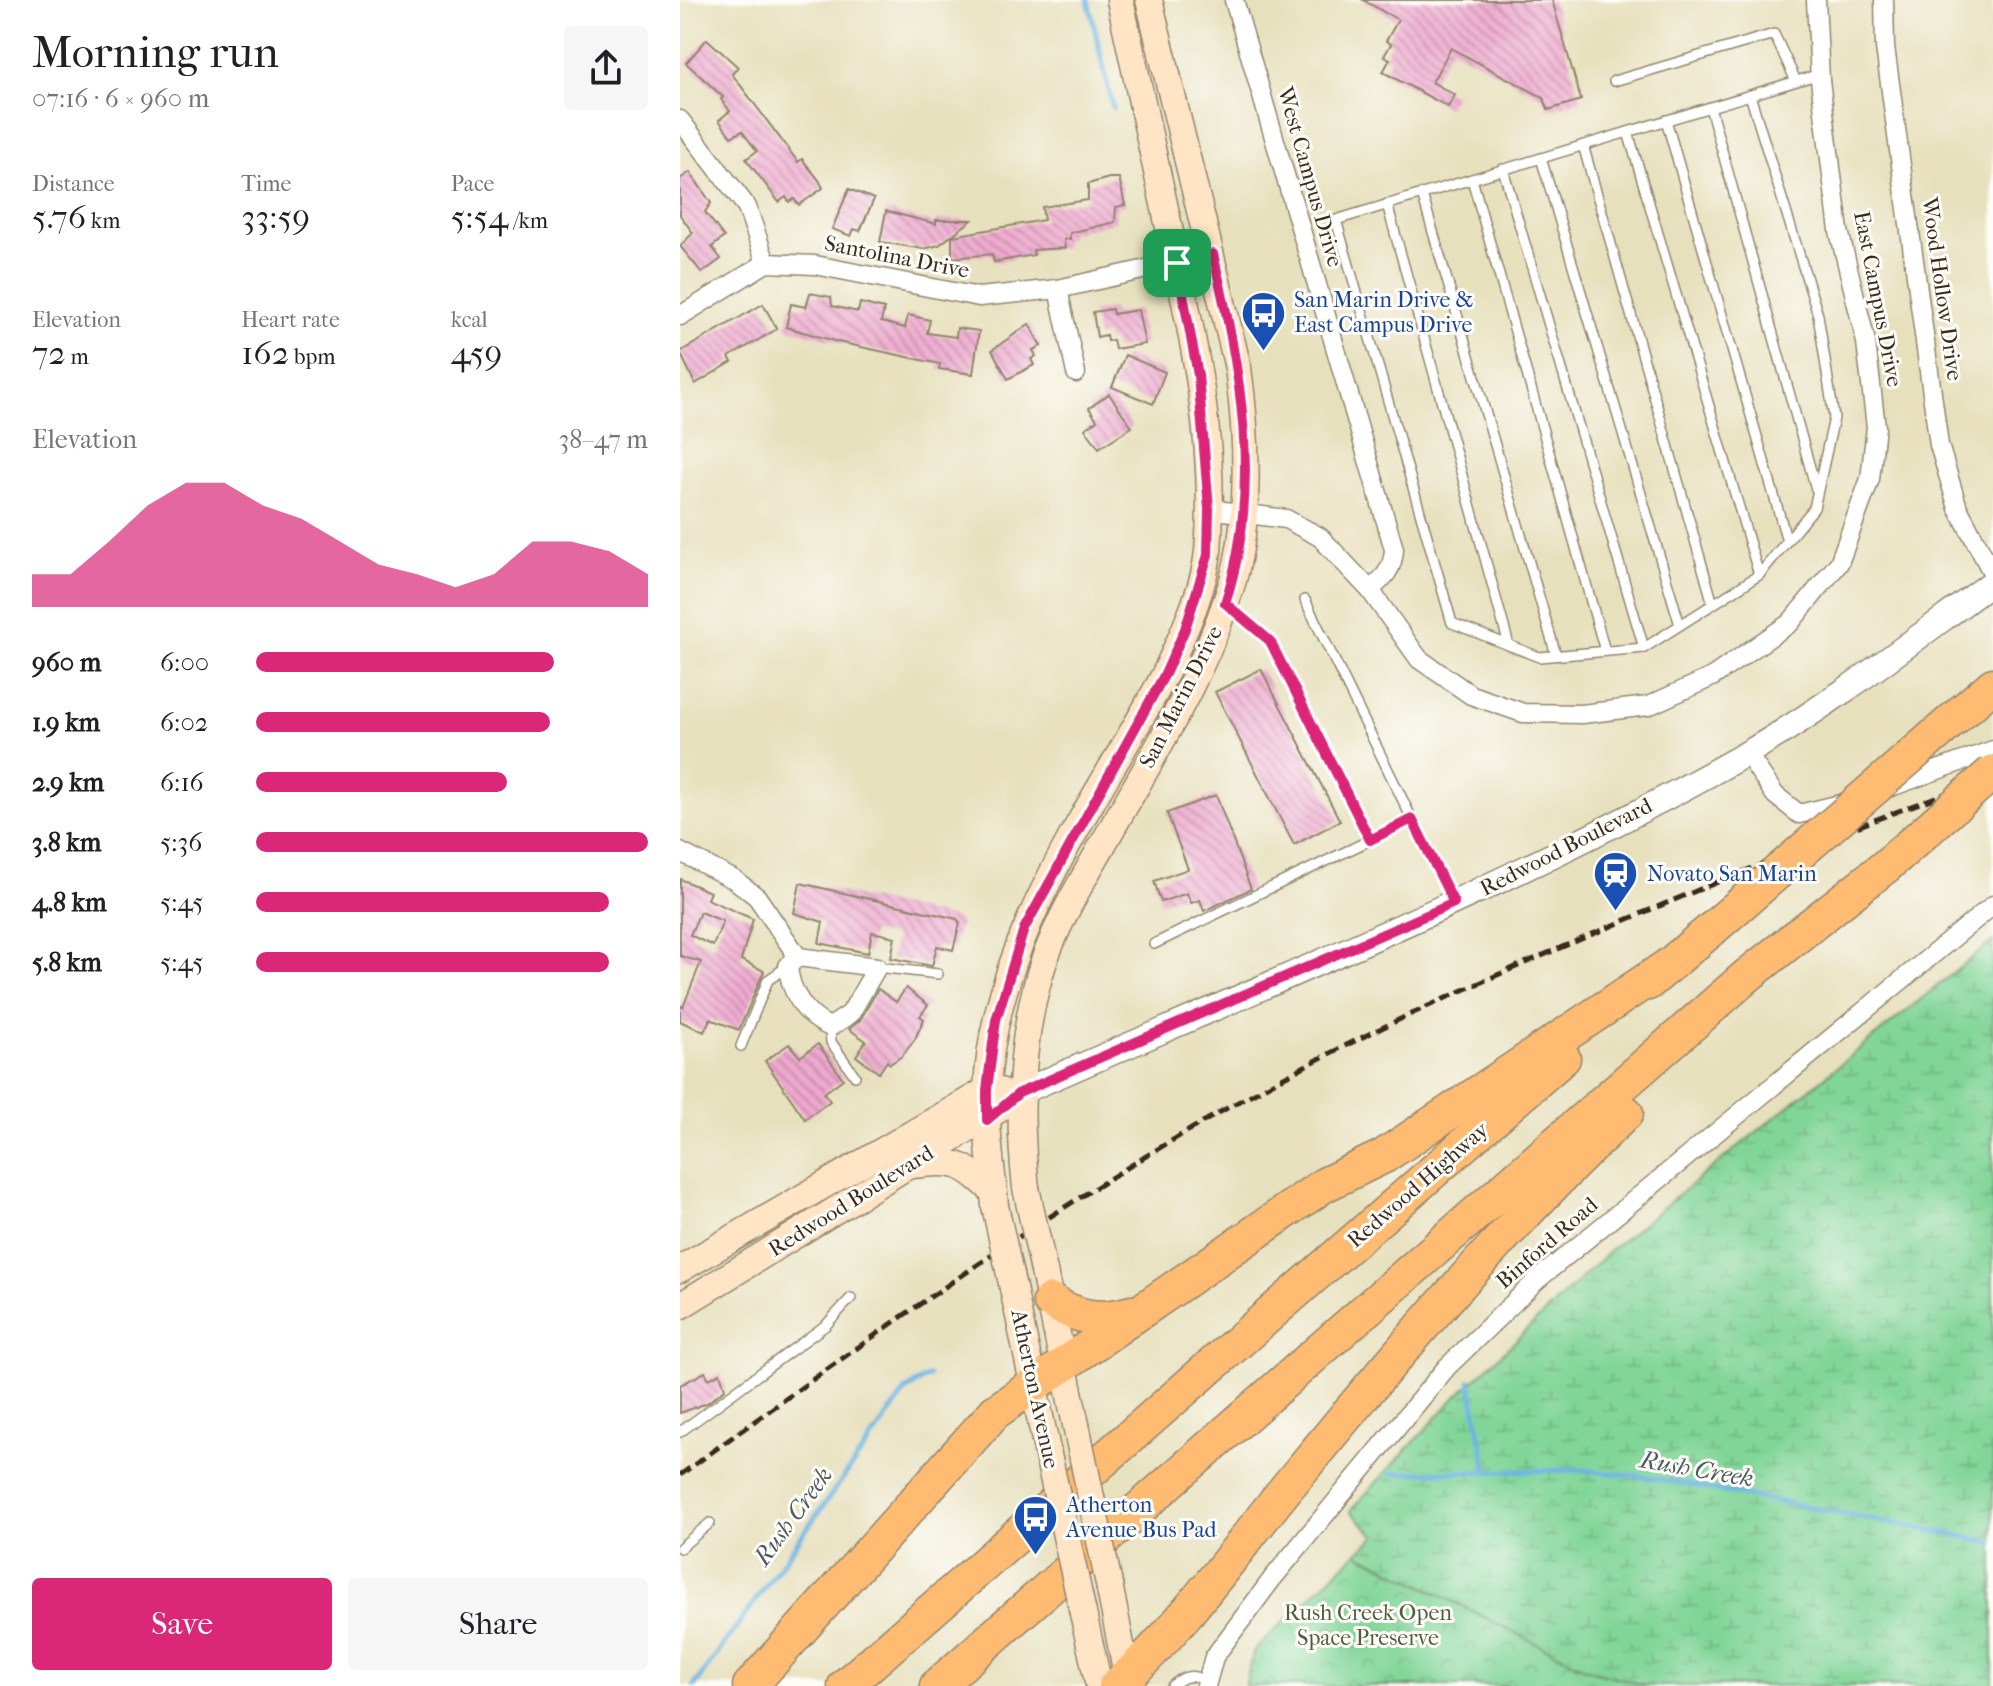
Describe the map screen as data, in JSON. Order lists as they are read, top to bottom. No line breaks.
{"streets":{"highway":["Redwood Highway"],"main road":["San Marin Drive","Redwood Boulevard","Atherton Avenue"],"street":["West Campus Drive","Santolina Drive","Wood Hollow Drive","East Campus Drive","Binford Road"]},"crossings":[["West Campus Drive","East Campus Drive"],["Santolina Drive","San Marin Drive"],["East Campus Drive","San Marin Drive"],["San Marin Drive","Redwood Boulevard"],["San Marin Drive","Atherton Avenue"],["Redwood Boulevard","Atherton Avenue"]],"water":["Rush Creek"],"parks":["Rush Creek Open Space Preserve"],"places":{"bus stop":["San Marin Drive & East Campus Drive","Atherton Avenue Bus Pad"],"station":["Novato San Marin"]},"page":{"heading":["Morning run","07:16 · 6 × 960 m"],"stats":[["Distance","5.76 km"],["Time","33:59"],["Pace","5:54 /km"],["Elevation","72 m"],["Heart rate","162 bpm"],["kcal","459"]],"chart":["Elevation","38–47 m"],"list":[{"name":"960 m","note":"6:00"},{"name":"1.9 km","note":"6:02"},{"name":"2.9 km","note":"6:16"},{"name":"3.8 km","note":"5:36"},{"name":"4.8 km","note":"5:45"},{"name":"5.8 km","note":"5:45"}],"buttons":["Save","Share"]}}
